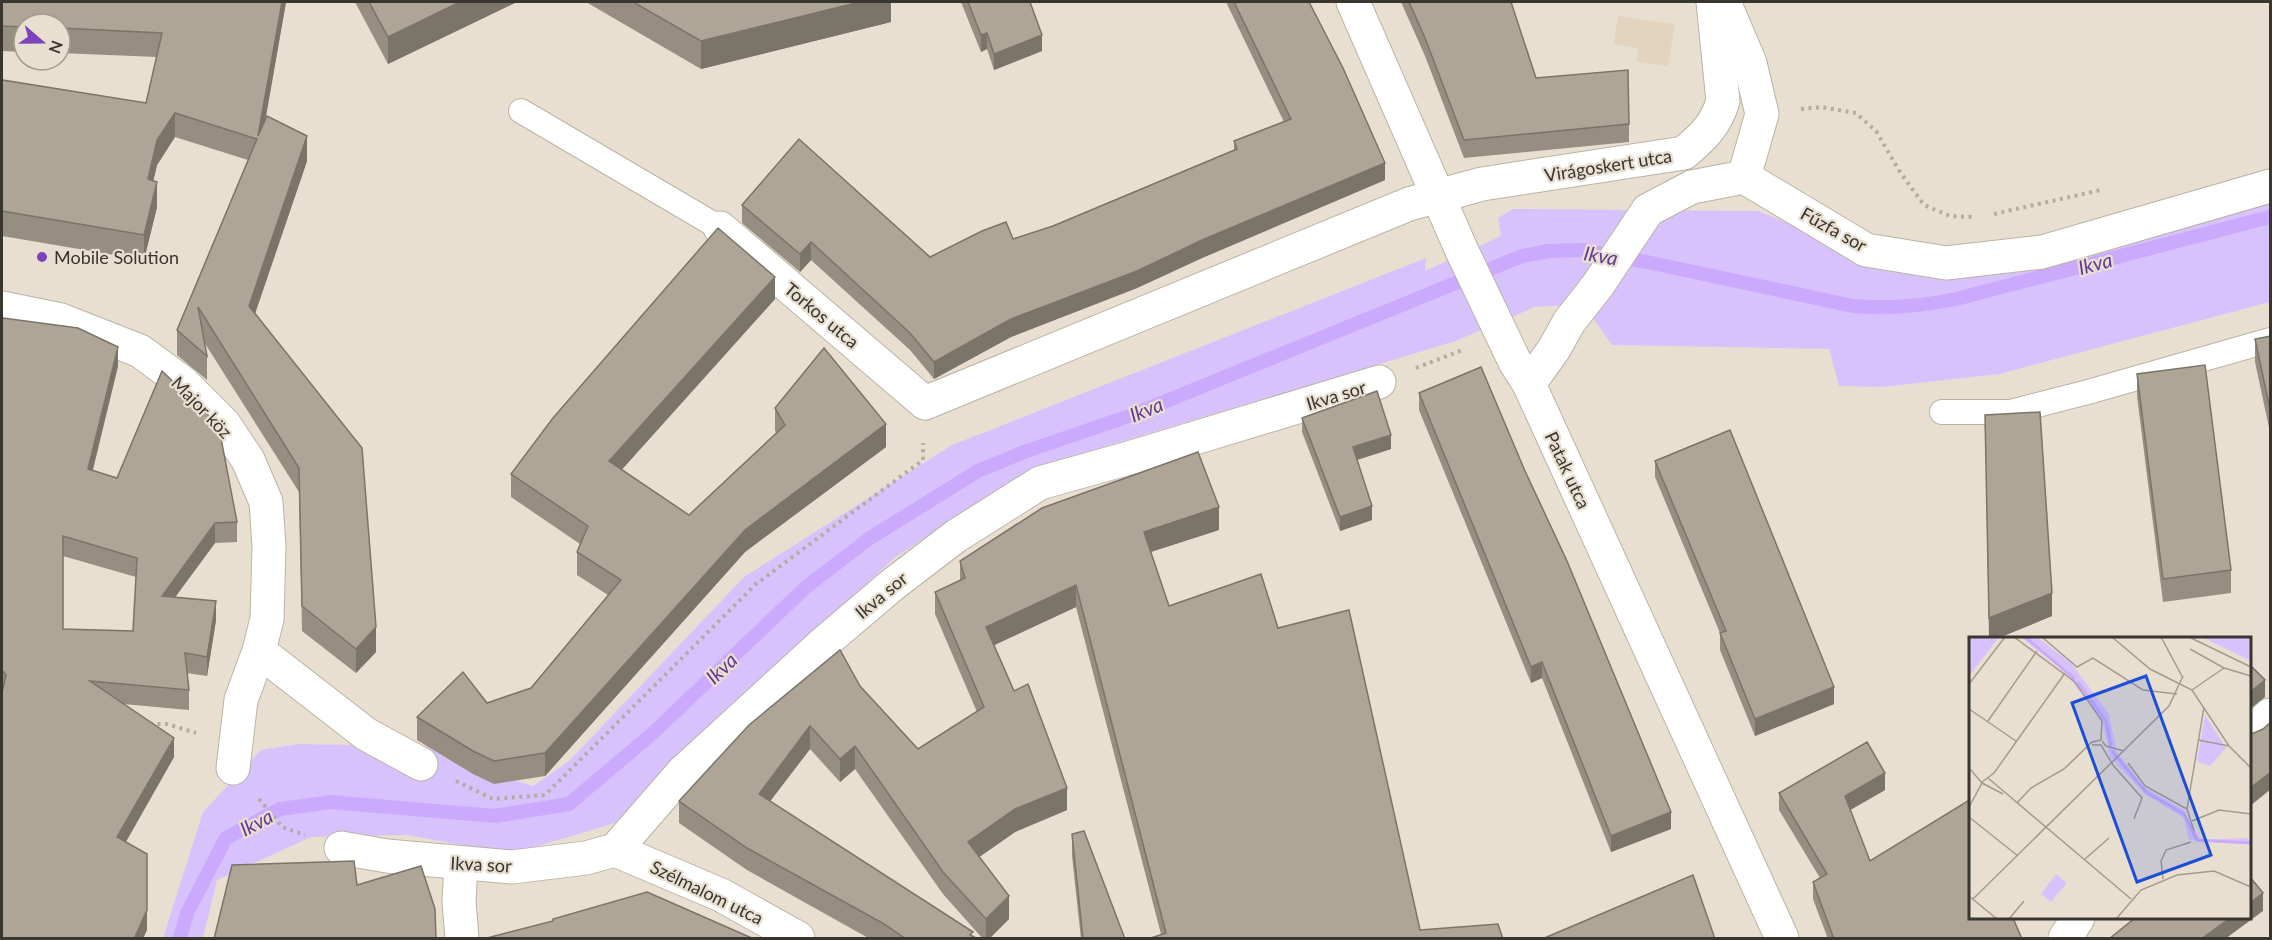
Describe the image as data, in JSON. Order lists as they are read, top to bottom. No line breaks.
{"streets":{"street":["Virágoskert utca","Fűzfa sor","Torkos utca","Ikva sor","Major köz","Patak utca","Szélmalom utca"]},"crossings":[["Virágoskert utca","Patak utca"],["Ikva sor","Szélmalom utca"]],"water":["Ikva"],"places":["Mobile Solution"],"north":"right"}
